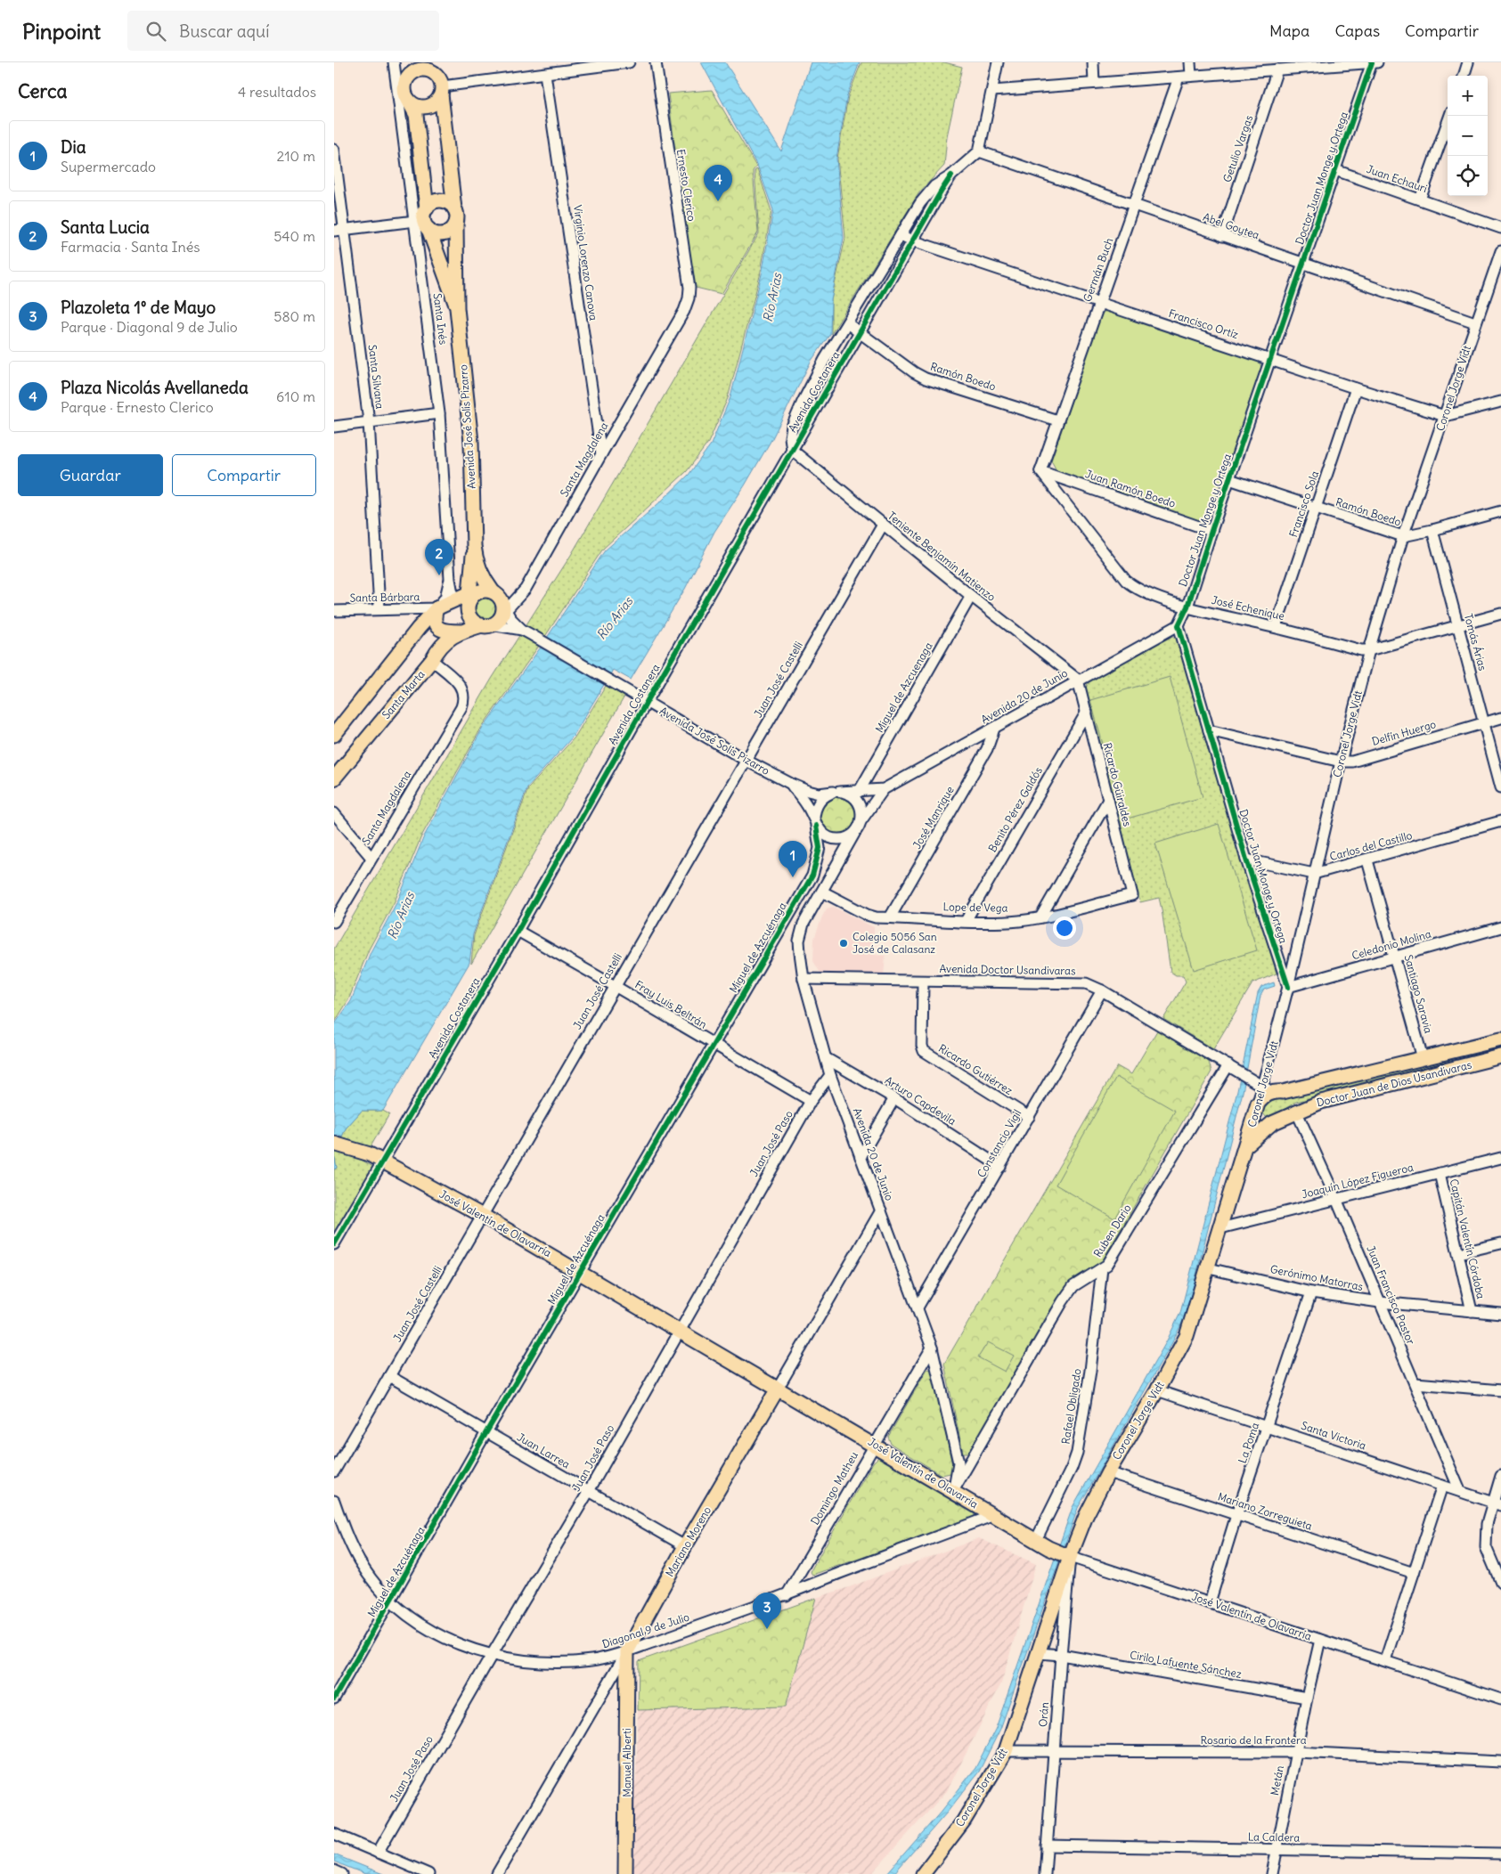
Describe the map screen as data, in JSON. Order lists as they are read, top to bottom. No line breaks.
{"streets":{"main road":["Coronel Jorge Vidt","Avenida José Solís Pizarro","Santa Marta","Doctor Juan de Dios Usandivaras","José Valentín de Olavarría","Mariano Moreno","Manuel Alberti"],"street":["Getulio Vargas","Doctor Juan Monge y Ortega","Juan Echauri","Ernesto Clerico","Abel Goytea","Virginio Lorenzo Canova","Germán Buch","Santa Inés","Francisco Ortíz","Santa Silvana","Ramón Boedo","Avenida Costanera","Santa Magdalena","Juan Ramón Boedo","Francisco Sola","Teniente Benjamín Matienzo","Santa Bárbara","José Echenique","Tomás Árias","Juan José Castelli","Miguel de Azcuenaga","Avenida 20 de Junio","Delfín Huergo","Ricardo Güiraldes","Benito Pérez Galdós","José Manrique","Carlos del Castillo","Lope de Vega","Celedonio Molina","Miguel de Azcuénaga","Avenida Doctor Usandivaras","Santiago Saravia","Fray Luis Beltrán","Ricardo Gutiérrez","Arturo Capdevila","Juan José Paso","Constancio Vigil","Joaquín López Figueroa","Ruben Dario","Capitán Valentín Córdoba","Gerónimo Matorras","Juan Francisco Pastor","Rafael Obligado","Santa Victoria","La Poma","Juan Larrea","Domingo Matheu","Mariano Zorreguieta","Diagonal 9 de Julio","Cirilo Lafuente Sánchez","Orán","Rosario de la Frontera","Metán","La Caldera"]},"crossings":[["Getulio Vargas","Abel Goytea"],["Doctor Juan Monge y Ortega","Juan Echauri"],["Doctor Juan Monge y Ortega","Abel Goytea"],["Doctor Juan Monge y Ortega","Francisco Ortíz"],["Doctor Juan Monge y Ortega","Ramón Boedo"],["Doctor Juan Monge y Ortega","Coronel Jorge Vidt"],["Doctor Juan Monge y Ortega","Juan Ramón Boedo"],["Doctor Juan Monge y Ortega","José Echenique"],["Doctor Juan Monge y Ortega","Avenida 20 de Junio"],["Doctor Juan Monge y Ortega","Delfín Huergo"],["Doctor Juan Monge y Ortega","Carlos del Castillo"],["Doctor Juan Monge y Ortega","Celedonio Molina"],["Ernesto Clerico","Santa Magdalena"],["Abel Goytea","Germán Buch"],["Abel Goytea","Coronel Jorge Vidt"],["Abel Goytea","Avenida Costanera"],["Virginio Lorenzo Canova","Santa Magdalena"],["Germán Buch","Francisco Ortíz"],["Germán Buch","Ramón Boedo"],["Germán Buch","Juan Ramón Boedo"],["Germán Buch","José Echenique"],["Santa Inés","Avenida José Solís Pizarro"],["Santa Inés","Santa Magdalena"],["Santa Inés","Santa Bárbara"],["Santa Inés","Santa Marta"],["Francisco Ortíz","Coronel Jorge Vidt"],["Francisco Ortíz","Avenida Costanera"],["Francisco Ortíz","Francisco Sola"],["Santa Silvana","Santa Bárbara"],["Ramón Boedo","Coronel Jorge Vidt"],["Ramón Boedo","Avenida Costanera"],["Ramón Boedo","Francisco Sola"],["Ramón Boedo","Tomás Árias"],["Coronel Jorge Vidt","José Echenique"],["Coronel Jorge Vidt","Delfín Huergo"],["Coronel Jorge Vidt","Carlos del Castillo"],["Coronel Jorge Vidt","Celedonio Molina"],["Coronel Jorge Vidt","Avenida Doctor Usandivaras"],["Coronel Jorge Vidt","Doctor Juan de Dios Usandivaras"],["Coronel Jorge Vidt","Joaquín López Figueroa"],["Coronel Jorge Vidt","José Valentín de Olavarría"],["Coronel Jorge Vidt","Gerónimo Matorras"],["Coronel Jorge Vidt","Santa Victoria"],["Coronel Jorge Vidt","Mariano Zorreguieta"],["Coronel Jorge Vidt","Cirilo Lafuente Sánchez"],["Coronel Jorge Vidt","Orán"],["Coronel Jorge Vidt","Rosario de la Frontera"],["Avenida Costanera","Avenida José Solís Pizarro"],["Avenida Costanera","Teniente Benjamín Matienzo"],["Avenida Costanera","Fray Luis Beltrán"],["Avenida Costanera","José Valentín de Olavarría"],["Avenida José Solís Pizarro","Santa Magdalena"],["Avenida José Solís Pizarro","Juan José Castelli"],["Avenida José Solís Pizarro","Santa Marta"],["Avenida José Solís Pizarro","Avenida 20 de Junio"],["Avenida José Solís Pizarro","Miguel de Azcuénaga"],["Santa Magdalena","Santa Marta"],["Juan Ramón Boedo","José Echenique"],["Francisco Sola","José Echenique"],["Teniente Benjamín Matienzo","Juan José Castelli"],["Teniente Benjamín Matienzo","Miguel de Azcuenaga"],["Teniente Benjamín Matienzo","Avenida 20 de Junio"],["Teniente Benjamín Matienzo","Ricardo Güiraldes"],["José Echenique","Tomás Árias"],["Tomás Árias","Delfín Huergo"],["Juan José Castelli","Fray Luis Beltrán"],["Juan José Castelli","José Valentín de Olavarría"],["Juan José Castelli","Juan Larrea"],["Miguel de Azcuenaga","Avenida 20 de Junio"],["Avenida 20 de Junio","Ricardo Güiraldes"],["Avenida 20 de Junio","José Manrique"],["Avenida 20 de Junio","Lope de Vega"],["Avenida 20 de Junio","Miguel de Azcuénaga"],["Avenida 20 de Junio","Avenida Doctor Usandivaras"],["Avenida 20 de Junio","Arturo Capdevila"],["Avenida 20 de Junio","Juan José Paso"],["Avenida 20 de Junio","Constancio Vigil"],["Avenida 20 de Junio","José Valentín de Olavarría"],["Avenida 20 de Junio","Ruben Dario"],["Avenida 20 de Junio","Domingo Matheu"],["Avenida 20 de Junio","Mariano Moreno"],["Ricardo Güiraldes","Benito Pérez Galdós"],["Ricardo Güiraldes","Lope de Vega"],["Benito Pérez Galdós","Lope de Vega"],["José Manrique","Lope de Vega"],["Carlos del Castillo","Santiago Saravia"],["Celedonio Molina","Santiago Saravia"],["Miguel de Azcuénaga","Fray Luis Beltrán"],["Miguel de Azcuénaga","José Valentín de Olavarría"],["Miguel de Azcuénaga","Juan Larrea"],["Miguel de Azcuénaga","Diagonal 9 de Julio"],["Avenida Doctor Usandivaras","Ricardo Gutiérrez"],["Avenida Doctor Usandivaras","Doctor Juan de Dios Usandivaras"],["Avenida Doctor Usandivaras","Constancio Vigil"],["Avenida Doctor Usandivaras","Ruben Dario"],["Santiago Saravia","Doctor Juan de Dios Usandivaras"],["Fray Luis Beltrán","Juan José Paso"],["Ricardo Gutiérrez","Constancio Vigil"],["Doctor Juan de Dios Usandivaras","Juan Francisco Pastor"],["Arturo Capdevila","Constancio Vigil"],["Juan José Paso","José Valentín de Olavarría"],["Juan José Paso","Juan Larrea"],["Juan José Paso","Diagonal 9 de Julio"],["Joaquín López Figueroa","Capitán Valentín Córdoba"],["Joaquín López Figueroa","Juan Francisco Pastor"],["José Valentín de Olavarría","Ruben Dario"],["José Valentín de Olavarría","Rafael Obligado"],["José Valentín de Olavarría","La Poma"],["José Valentín de Olavarría","Domingo Matheu"],["José Valentín de Olavarría","Mariano Moreno"],["José Valentín de Olavarría","Diagonal 9 de Julio"],["José Valentín de Olavarría","Orán"],["José Valentín de Olavarría","Metán"],["Ruben Dario","Rafael Obligado"],["Capitán Valentín Córdoba","Gerónimo Matorras"],["Gerónimo Matorras","Juan Francisco Pastor"],["Gerónimo Matorras","La Poma"],["Juan Francisco Pastor","Santa Victoria"],["Santa Victoria","La Poma"],["La Poma","Mariano Zorreguieta"],["Juan Larrea","Mariano Moreno"],["Domingo Matheu","Diagonal 9 de Julio"],["Mariano Moreno","Diagonal 9 de Julio"],["Mariano Moreno","Manuel Alberti"],["Diagonal 9 de Julio","Manuel Alberti"],["Cirilo Lafuente Sánchez","Orán"],["Cirilo Lafuente Sánchez","Metán"],["Orán","Rosario de la Frontera"],["Orán","La Caldera"],["Rosario de la Frontera","Metán"],["Metán","La Caldera"]],"water":["Río Arias"],"places":["Colegio 5056 San José de Calasanz"],"page":{"header":"Pinpoint","search":"Buscar aquí","nav":["Mapa","Capas","Compartir"],"heading":["Cerca","4 resultados"],"map_buttons":["+","−"],"list":[{"mark":"1","name":"Dia","note":"Supermercado","value":"210 m"},{"mark":"2","name":"Santa Lucia","note":"Farmacia · Santa Inés","value":"540 m"},{"mark":"3","name":"Plazoleta 1° de Mayo","note":"Parque · Diagonal 9 de Julio","value":"580 m"},{"mark":"4","name":"Plaza Nicolás Avellaneda","note":"Parque · Ernesto Clerico","value":"610 m"}],"pins":["4","2","1","3"],"buttons":["Guardar","Compartir"]}}
